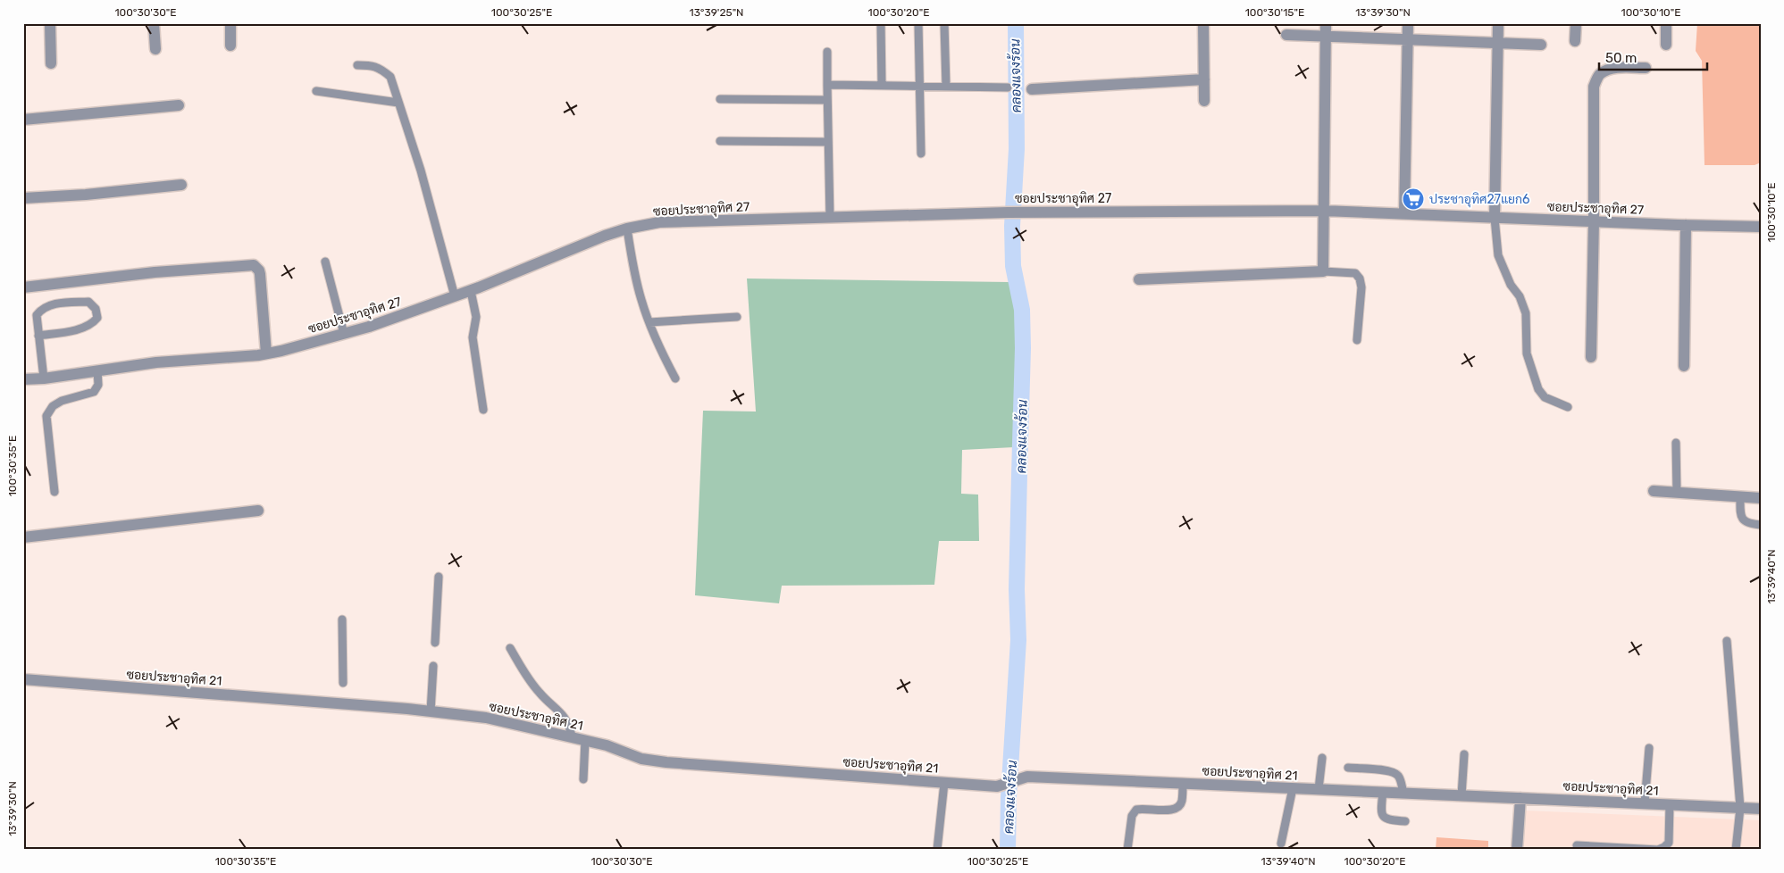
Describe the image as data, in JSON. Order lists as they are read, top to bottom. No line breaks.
{"streets":{"street":["ซอยประชาอุทิศ 27","ซอยประชาอุทิศ 21"]},"water":["คลองแจงร้อน"],"places":{"supermarket":["ประชาอุทิศ27แยก6"]},"scale_bar":"50 m","coordinates":["100°30'30\"E","100°30'25\"E","13°39'25\"N","100°30'20\"E","100°30'15\"E","13°39'30\"N","100°30'10\"E","100°30'35\"E","13°39'40\"N"]}
